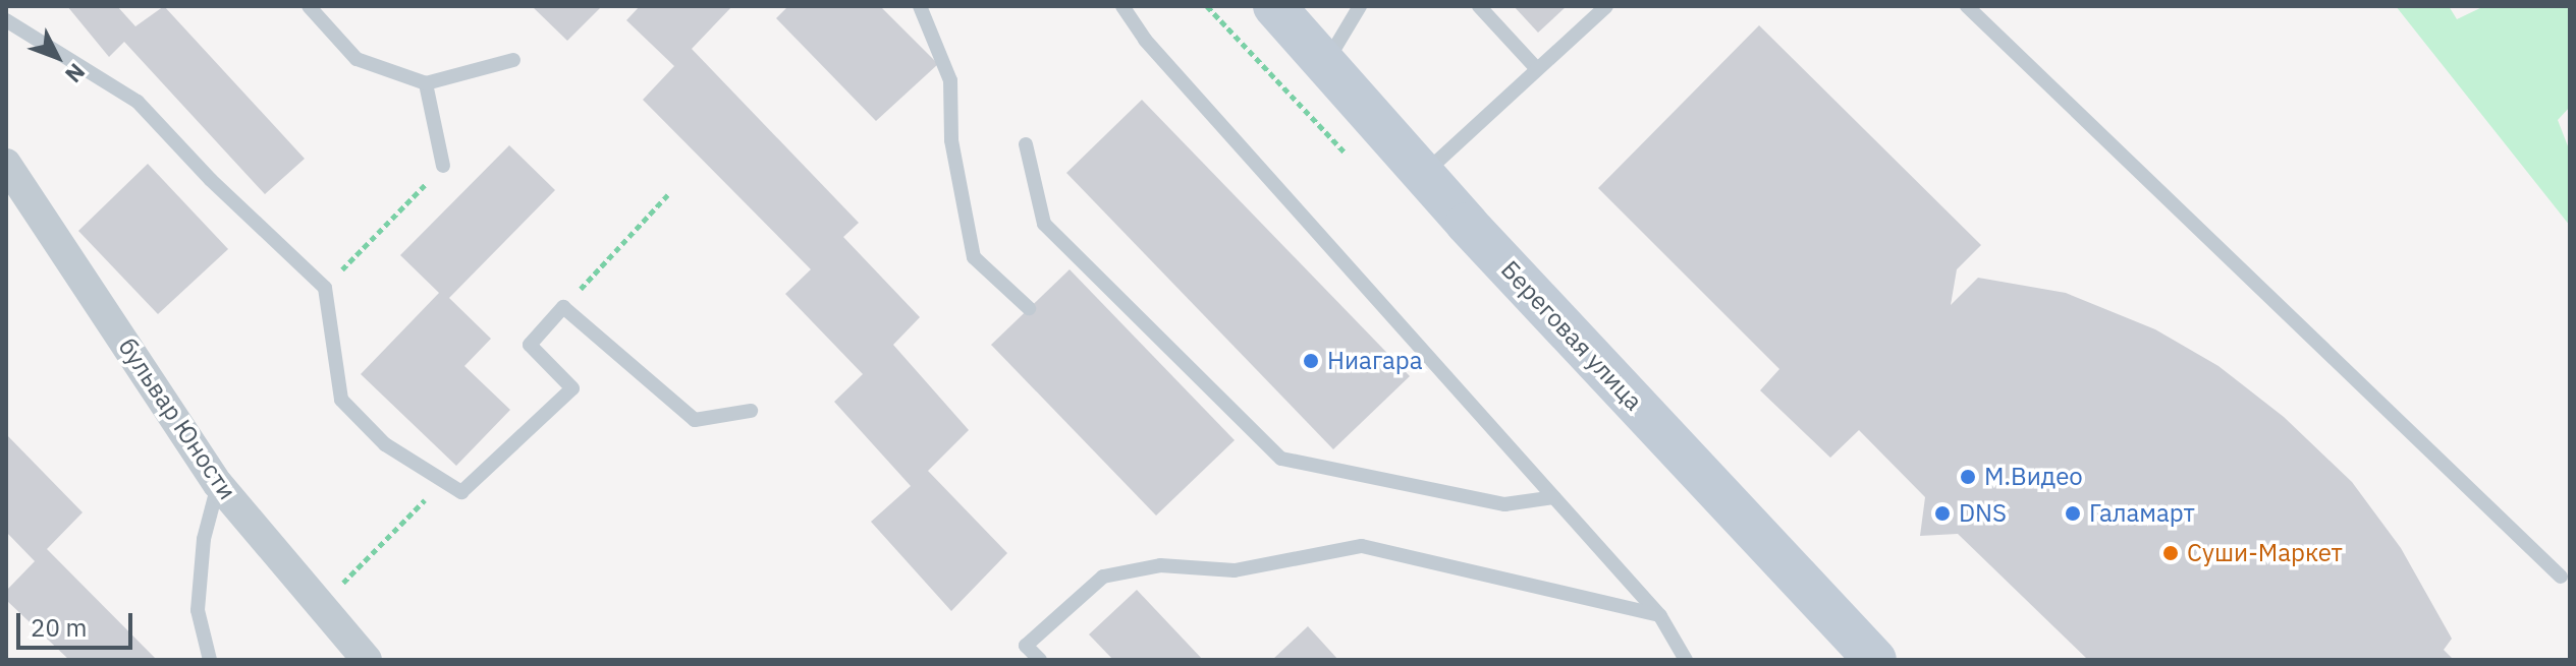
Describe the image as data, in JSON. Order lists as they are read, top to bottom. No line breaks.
{"streets":{"main road":["Береговая улица"],"street":["бульвар Юности"]},"places":["Ниагара","М.Видео","DNS","Галамарт","Суши-Маркет"],"scale_bar":"20 m","north":"bottom right"}
